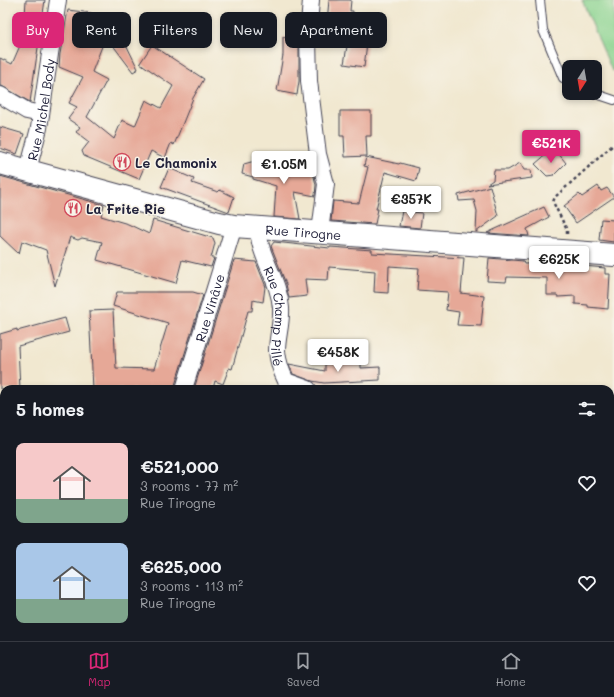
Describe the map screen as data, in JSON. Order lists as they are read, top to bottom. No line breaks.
{"streets":{"street":["Rue Michel Body","Rue Tirogne","Rue Vinâve","Rue Champ Pillé"]},"crossings":[["Rue Michel Body","Rue Tirogne"],["Rue Tirogne","Rue Vinâve"],["Rue Tirogne","Rue Champ Pillé"]],"places":{"restaurant":["Le Chamonix","La Frite Rie"]},"north":"bottom","page":{"chip":["Buy","Rent","Filters","New","Apartment"],"price":["€521K","€1.05M","€357K","€625K","€458K"],"heading":"5 homes","list":[{"name":"€521,000","note":"3 rooms · 77 m² · Rue Tirogne"},{"name":"€625,000","note":"3 rooms · 113 m² · Rue Tirogne"}],"tabs":["Map","Saved","Home"]}}
